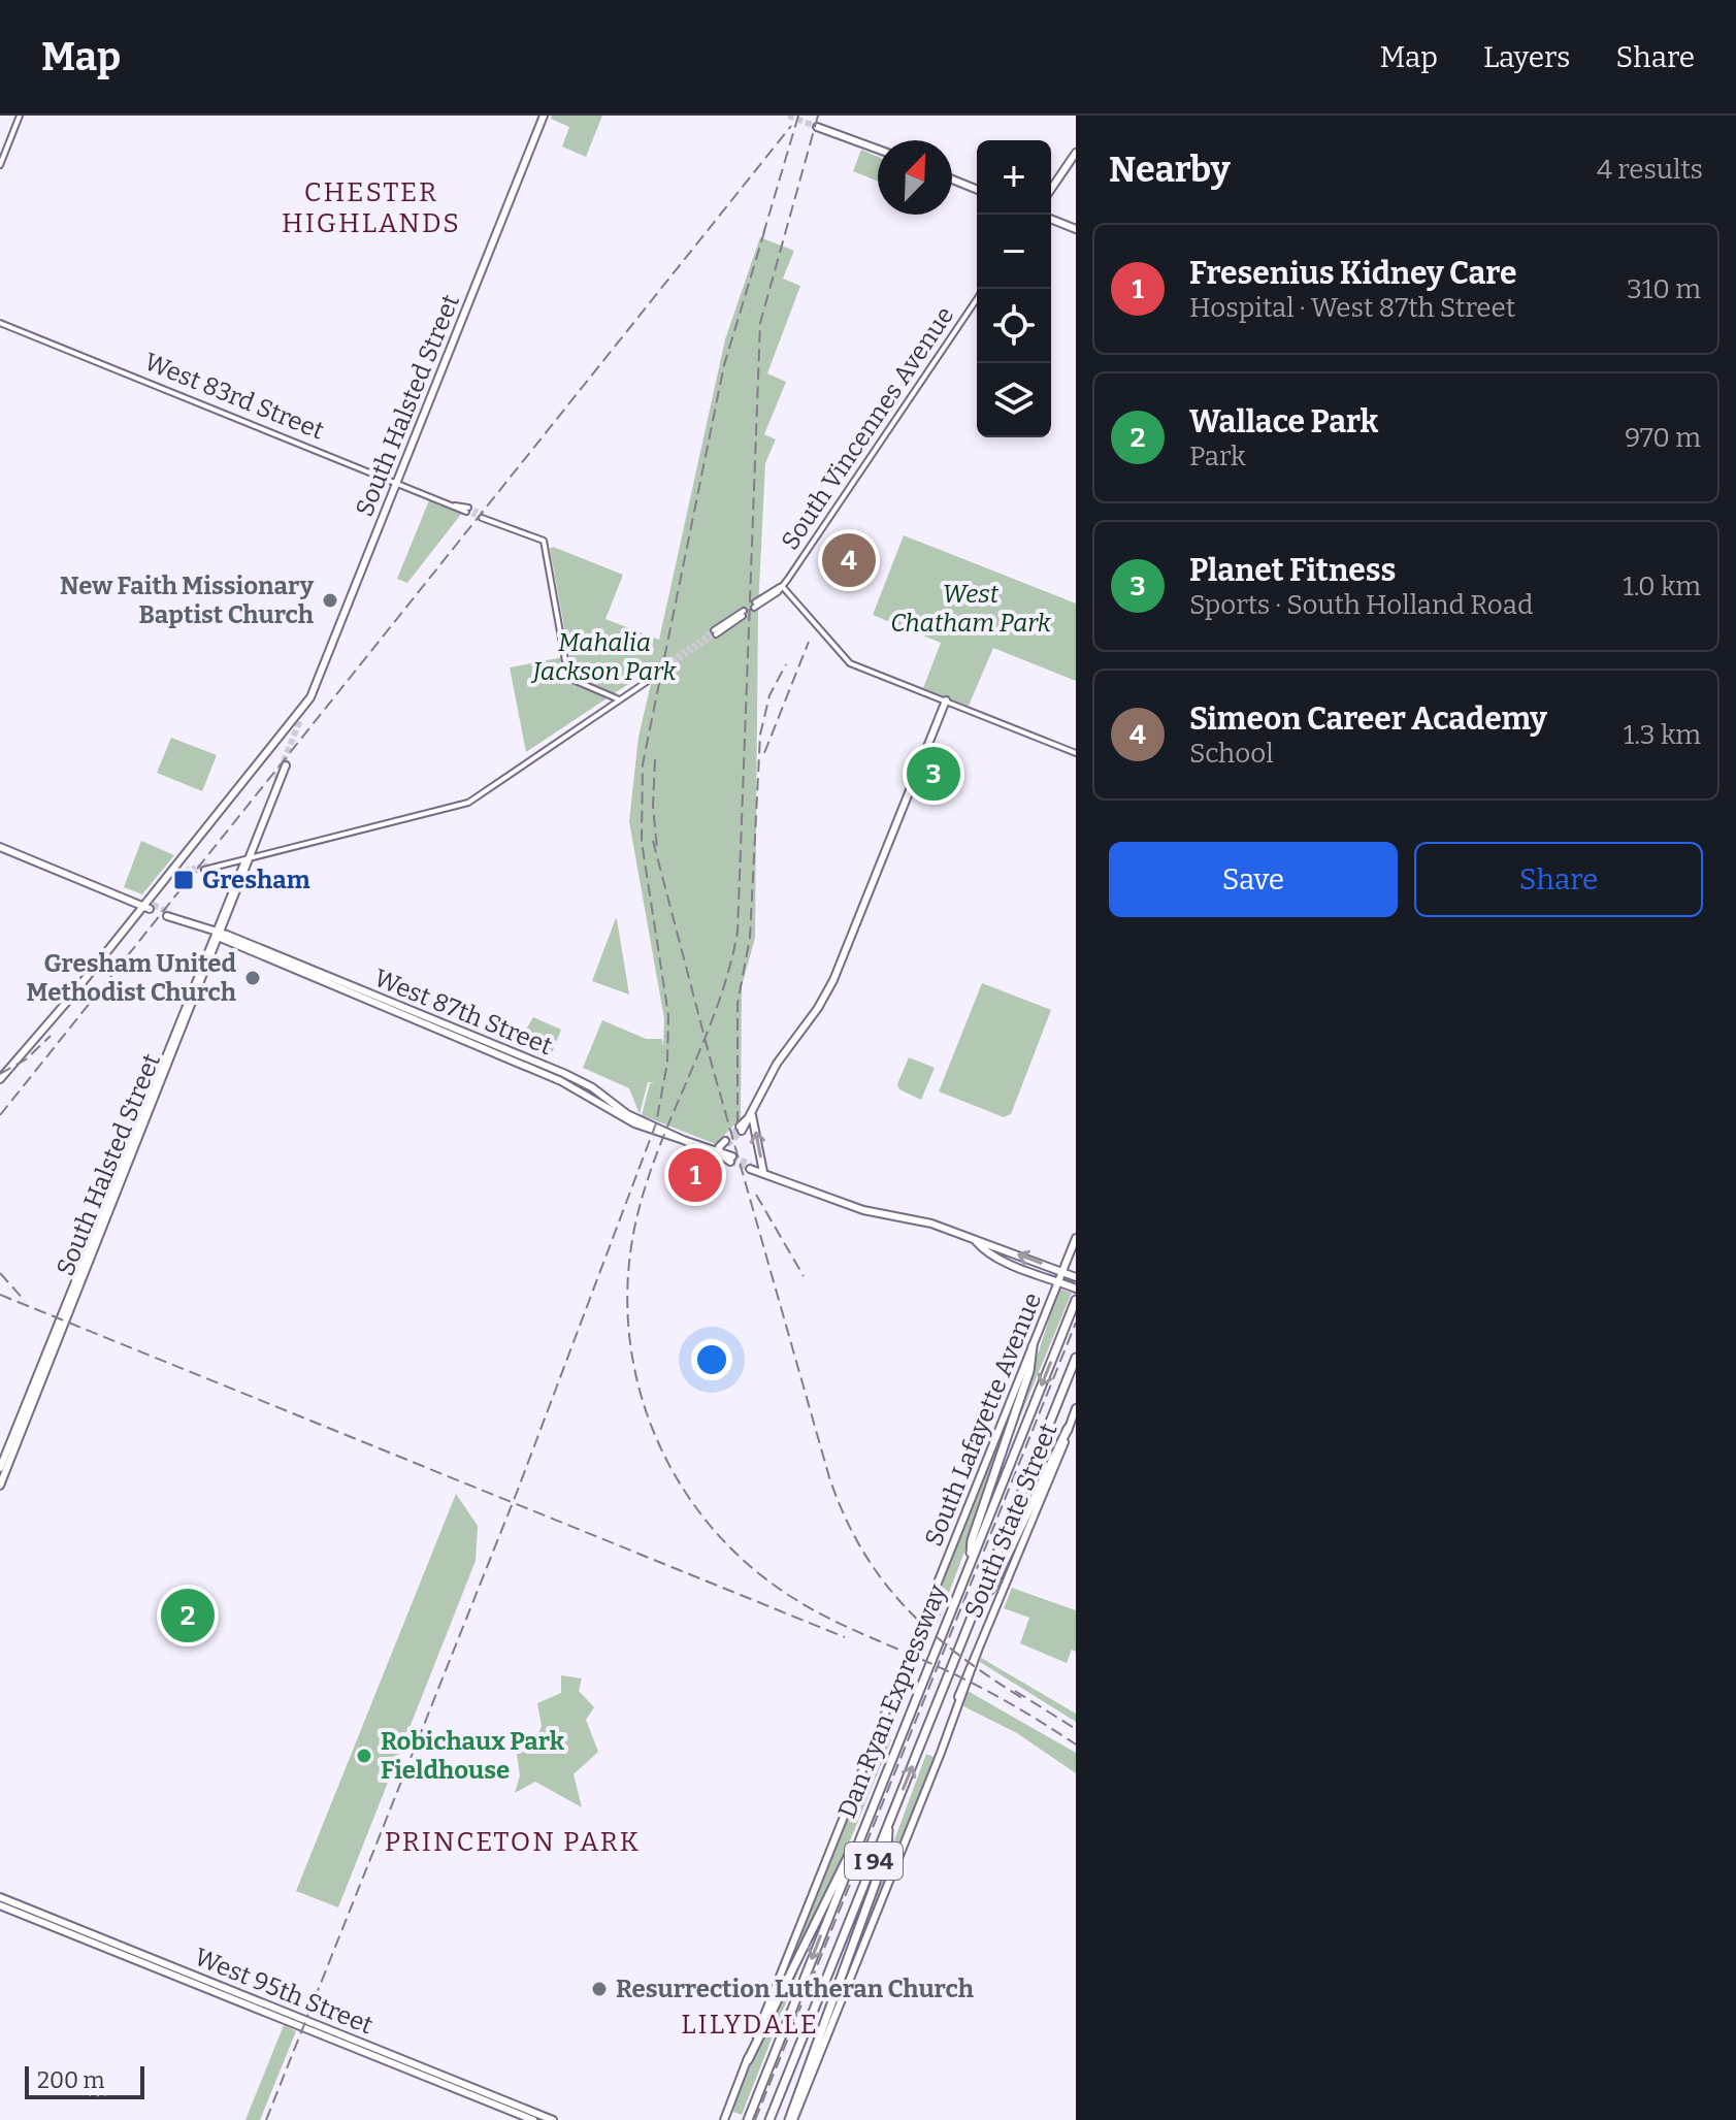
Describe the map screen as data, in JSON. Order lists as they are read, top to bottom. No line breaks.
{"streets":{"highway":["Dan Ryan Expressway","I 94"],"main road":["South Halsted Street","West 87th Street","South Lafayette Avenue","South State Street","West 95th Street"],"street":["West 83rd Street","South Vincennes Avenue"]},"crossings":[["West 83rd Street","South Halsted Street"],["South Halsted Street","West 87th Street"]],"districts":["CHESTER HIGHLANDS","PRINCETON PARK","LILYDALE"],"parks":["West Chatham Park","Mahalia Jackson Park"],"places":{"other":["New Faith Missionary Baptist Church","Gresham United Methodist Church","Robichaux Park Fieldhouse","Resurrection Lutheran Church"],"transit":["Gresham"]},"scale_bar":"200 m","north":"top right","page":{"header":"Map","nav":["Map","Layers","Share"],"heading":["Nearby","4 results"],"map_buttons":["+","−"],"list":[{"mark":"1","name":"Fresenius Kidney Care","note":"Hospital · West 87th Street","value":"310 m"},{"mark":"2","name":"Wallace Park","note":"Park","value":"970 m"},{"mark":"3","name":"Planet Fitness","note":"Sports · South Holland Road","value":"1.0 km"},{"mark":"4","name":"Simeon Career Academy","note":"School","value":"1.3 km"}],"pins":["4","3","1","2"],"buttons":["Save","Share"],"scale":"200 m"}}
